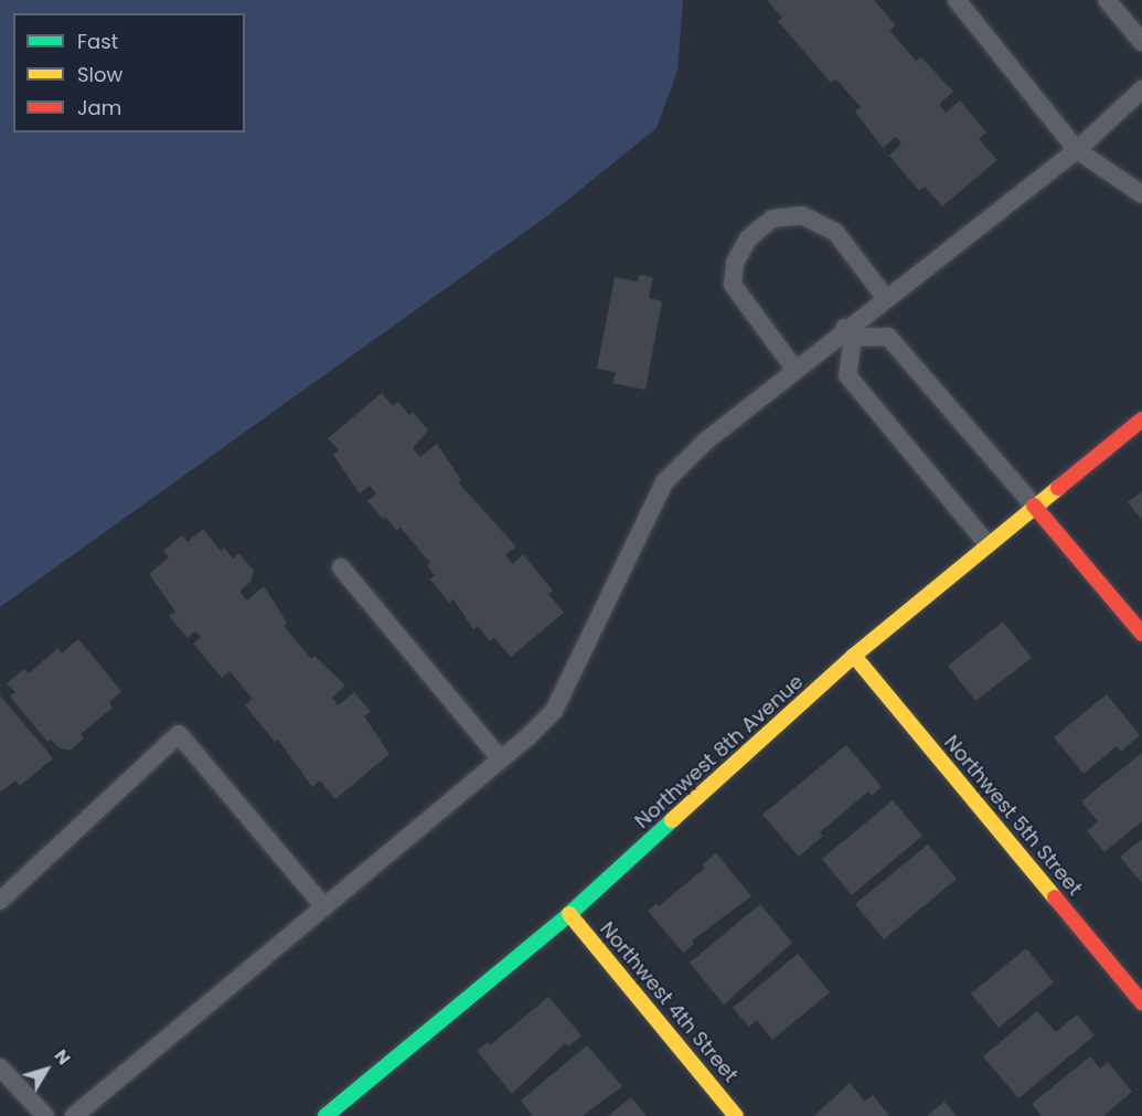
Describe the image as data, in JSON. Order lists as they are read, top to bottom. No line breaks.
{"streets":{"street":["Northwest 8th Avenue","Northwest 5th Street","Northwest 4th Street"]},"crossings":[["Northwest 8th Avenue","Northwest 5th Street"],["Northwest 8th Avenue","Northwest 4th Street"]],"legend":["Fast","Slow","Jam"],"north":"top right"}
